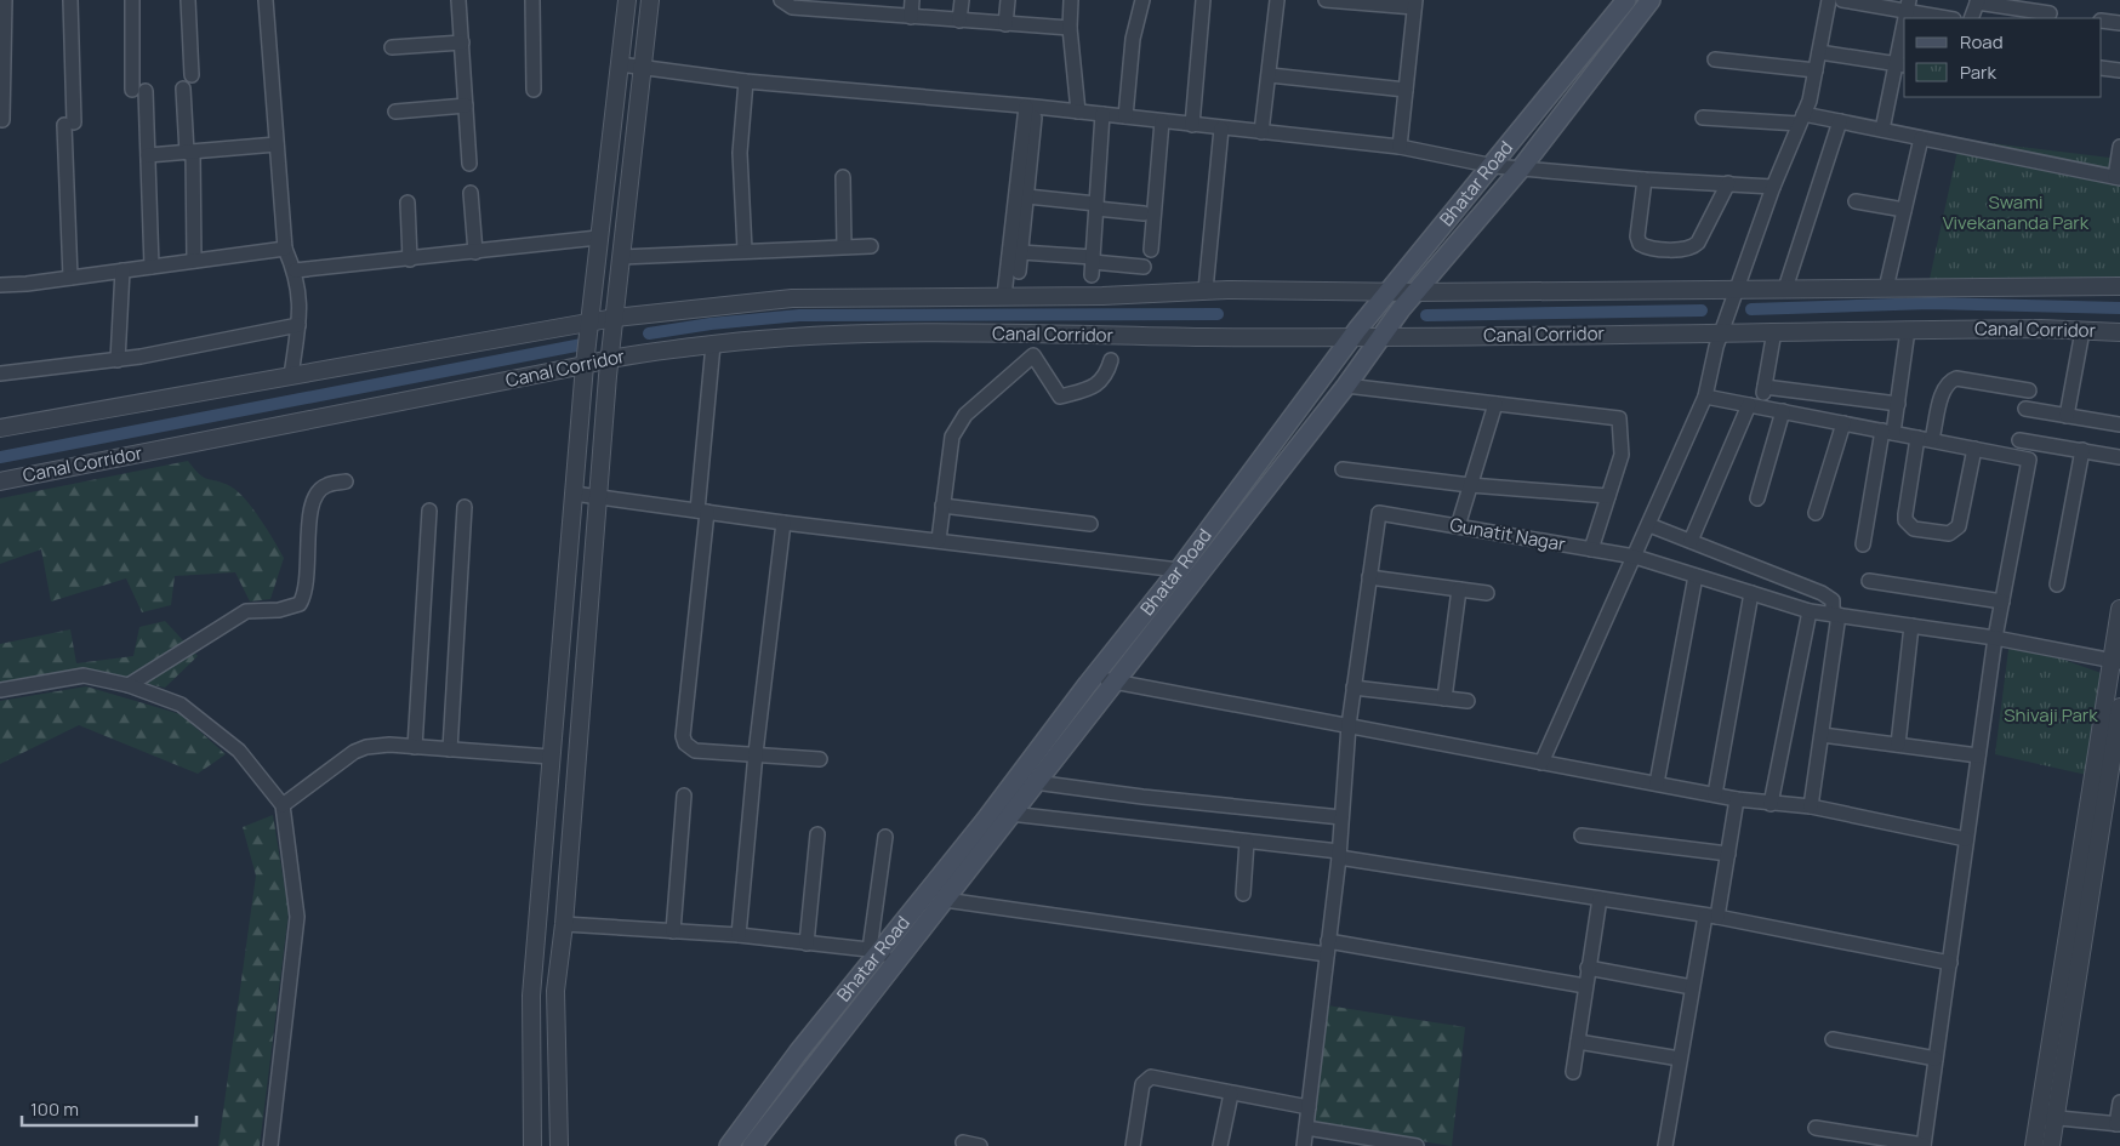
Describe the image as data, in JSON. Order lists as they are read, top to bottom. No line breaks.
{"streets":{"main road":["Bhatar Road"],"street":["Canal Corridor","Gunatit Nagar"]},"crossings":[["Bhatar Road","Canal Corridor"]],"parks":["Swami Vivekananda Park","Shivaji Park"],"legend":["Road","Park"],"scale_bar":"100 m"}
